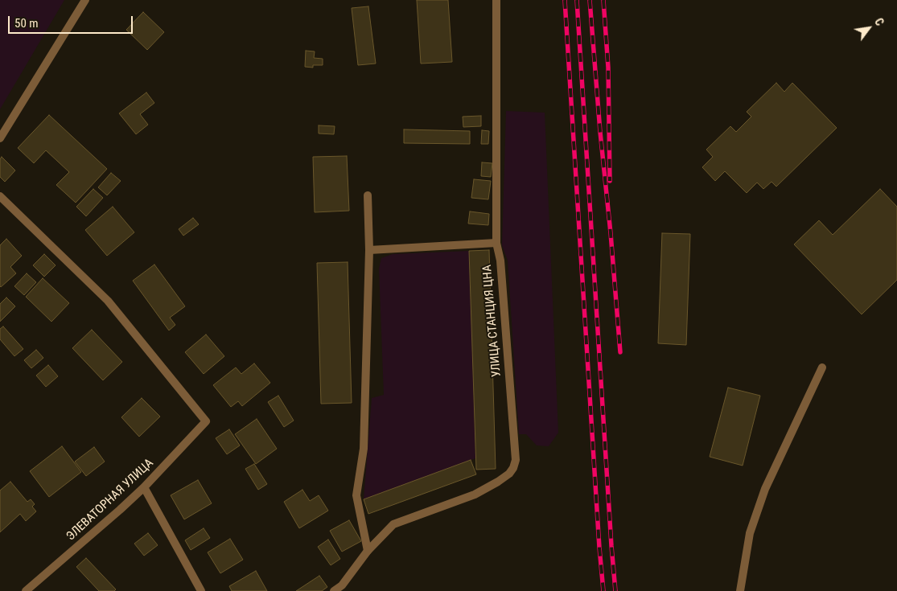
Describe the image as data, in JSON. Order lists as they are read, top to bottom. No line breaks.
{"streets":{"street":["УЛИЦА СТАНЦИЯ ЦНА","ЭЛЕВАТОРНАЯ УЛИЦА"]},"scale_bar":"50 m","north":"top right"}
